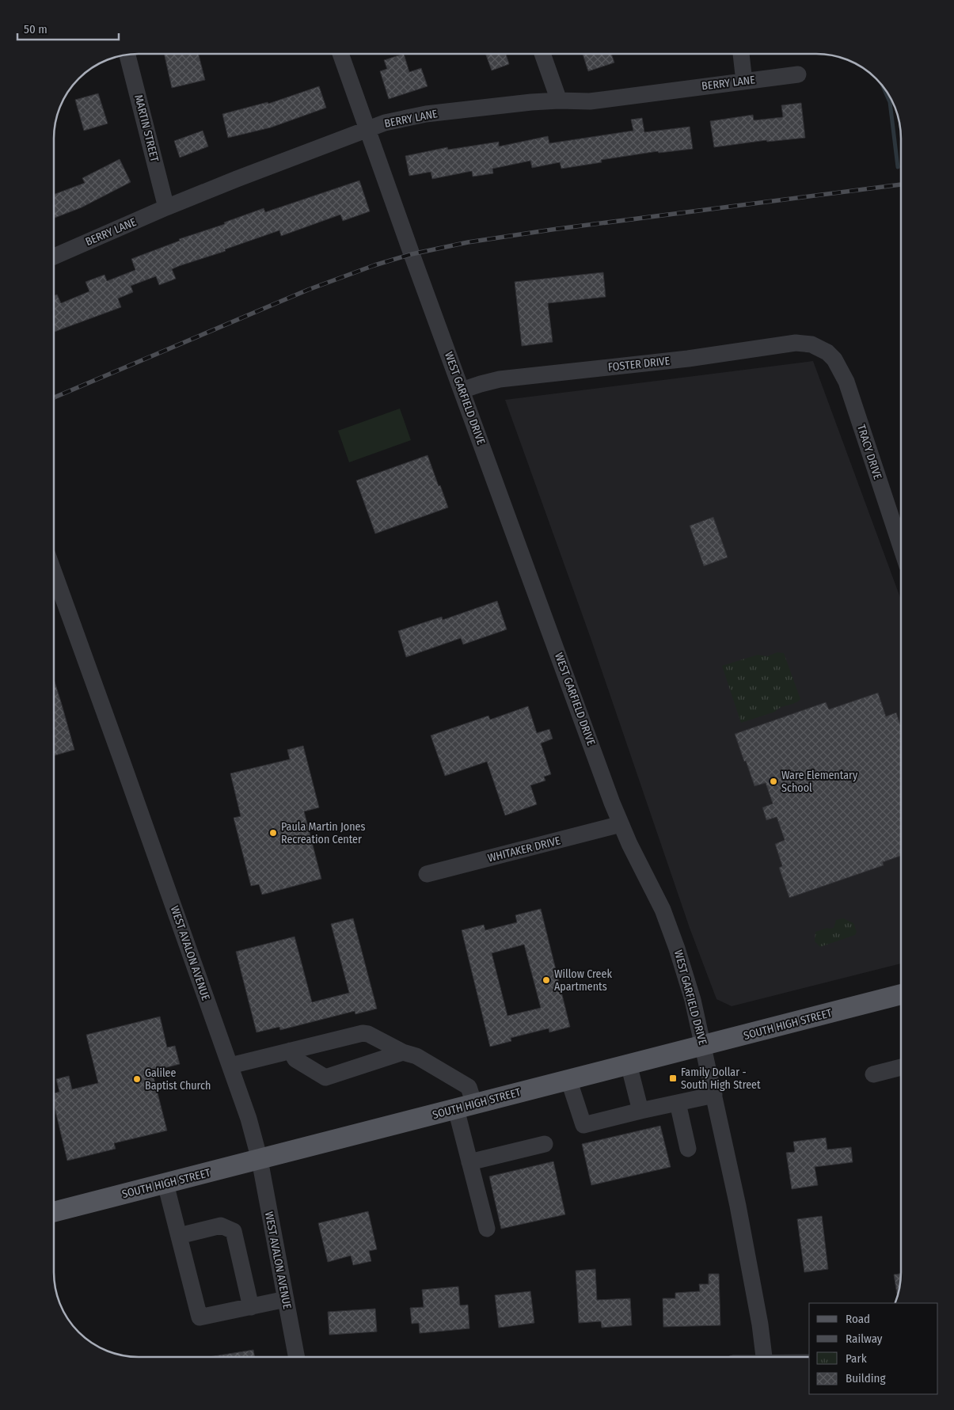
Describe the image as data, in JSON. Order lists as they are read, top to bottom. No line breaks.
{"streets":{"main road":["SOUTH HIGH STREET"],"street":["BERRY LANE","MARTIN STREET","FOSTER DRIVE","WEST GARFIELD DRIVE","TRACY DRIVE","WHITAKER DRIVE","WEST AVALON AVENUE"]},"crossings":[["BERRY LANE","MARTIN STREET"],["BERRY LANE","WEST GARFIELD DRIVE"],["FOSTER DRIVE","WEST GARFIELD DRIVE"],["FOSTER DRIVE","TRACY DRIVE"],["WEST GARFIELD DRIVE","WHITAKER DRIVE"],["WEST GARFIELD DRIVE","SOUTH HIGH STREET"],["WEST AVALON AVENUE","SOUTH HIGH STREET"]],"places":{"other":["Ware Elementary School","Paula Martin Jones Recreation Center","Willow Creek Apartments","Galilee Baptist Church"],"transit":["Family Dollar - South High Street"]},"legend":["Road","Railway","Park","Building"],"scale_bar":"50 m"}
